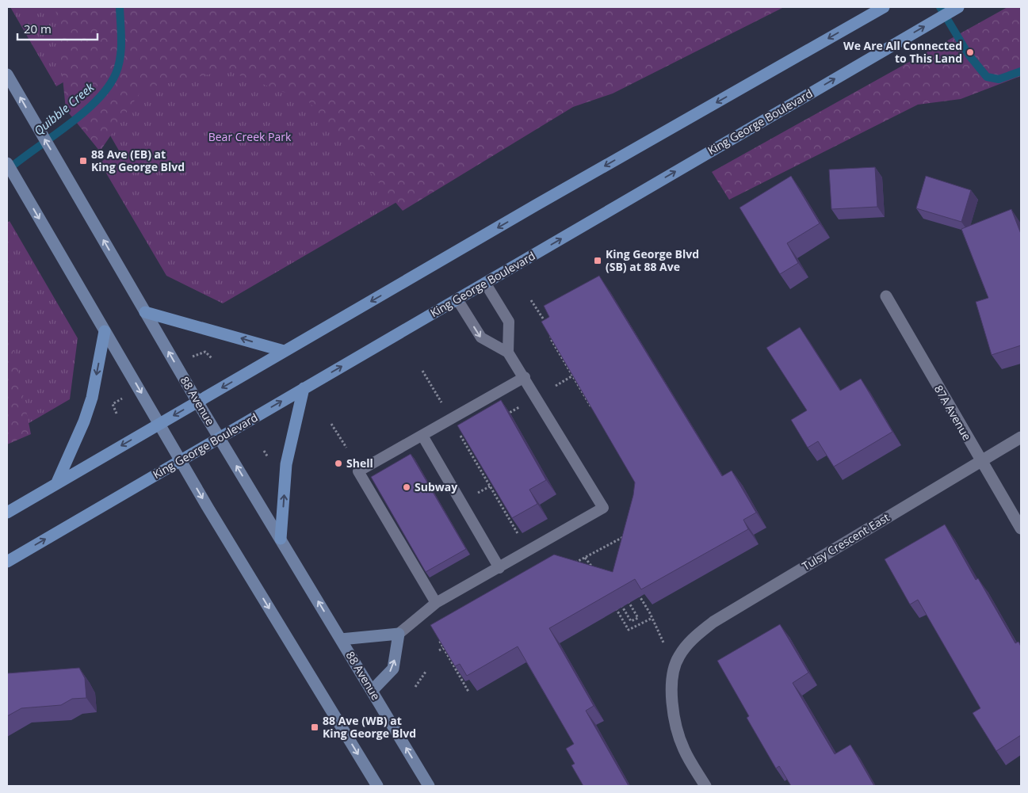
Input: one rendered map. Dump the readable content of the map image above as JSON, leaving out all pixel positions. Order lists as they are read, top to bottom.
{
  "streets": {
    "main road": ["King George Boulevard", "88 Avenue"],
    "street": ["87A Avenue", "Tulsy Crescent East"]
  },
  "crossings": [
    ["King George Boulevard", "88 Avenue"],
    ["87A Avenue", "Tulsy Crescent East"]
  ],
  "water": ["Quibble Creek"],
  "parks": ["Bear Creek Park"],
  "places": {
    "other": ["We Are All Connected to This Land", "Shell", "Subway"],
    "transit": ["88 Ave (EB) at King George Blvd", "King George Blvd (SB) at 88 Ave", "88 Ave (WB) at King George Blvd"]
  },
  "scale_bar": "20 m"
}
